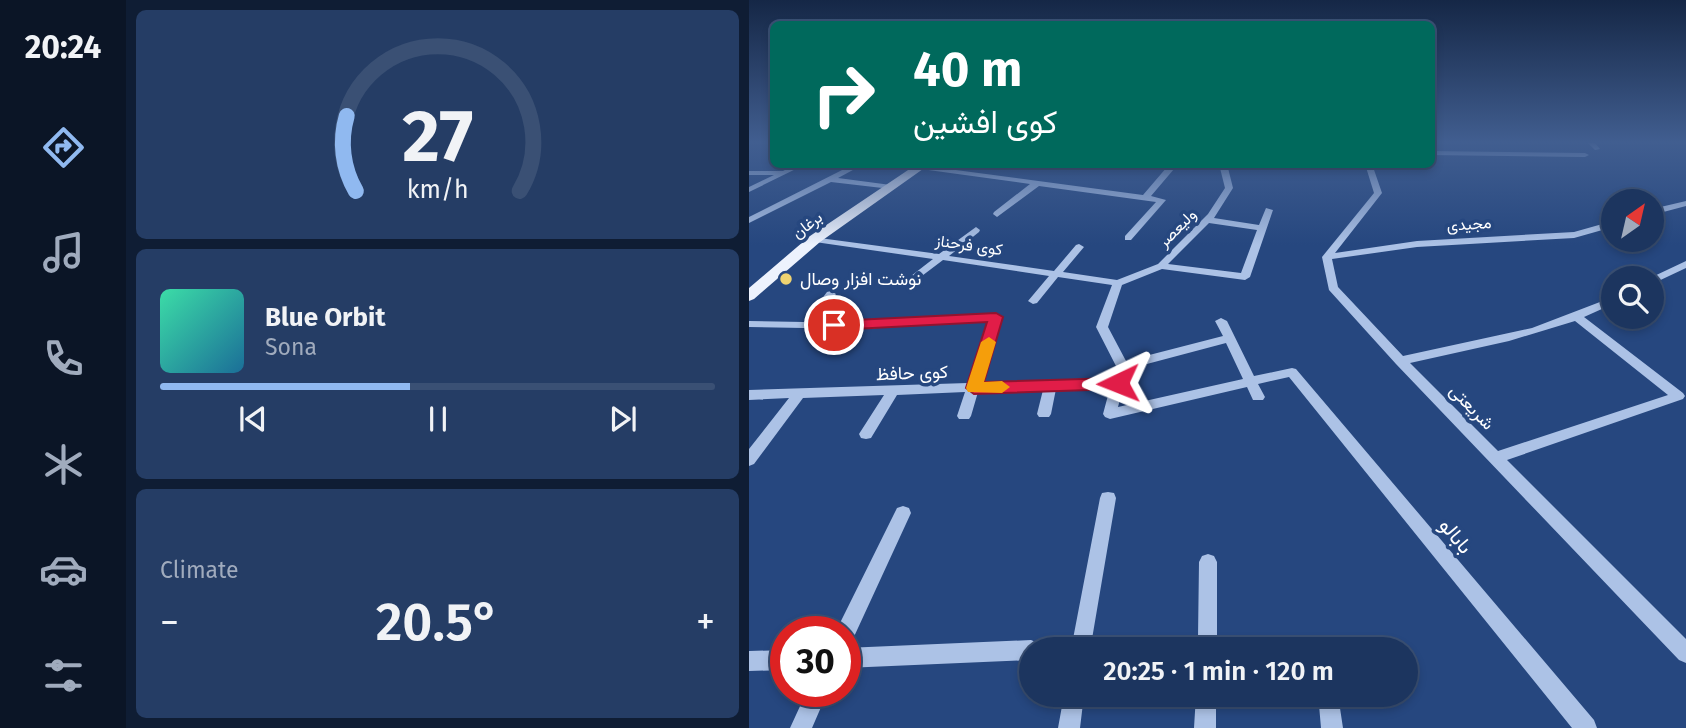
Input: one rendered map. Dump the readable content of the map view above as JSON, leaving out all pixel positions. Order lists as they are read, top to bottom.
{
  "streets": {
    "main road": ["برغان"],
    "street": [
      "مجیدی",
      "ولیعصر",
      "کوی فرحناز",
      "کوی حافظ",
      "شریعتی",
      "بابالو"
    ]
  },
  "crossings": [
    ["مجیدی", "شریعتی"],
    ["برغان", "کوی فرحناز"],
    ["ولیعصر", "کوی فرحناز"]
  ],
  "places": ["نوشت افزار وصال"],
  "north": "top right",
  "page": {
    "tabs": "20:24",
    "turn": ["40 m", "کوی افشین"],
    "song": ["Blue Orbit", "Sona"],
    "tile": "Climate",
    "heat": ["−", "20.5°", "+"],
    "limit": "30",
    "trip": "20:25 · 1 min · 120 m",
    "gauge": ["27", "km/h"]
  }
}
